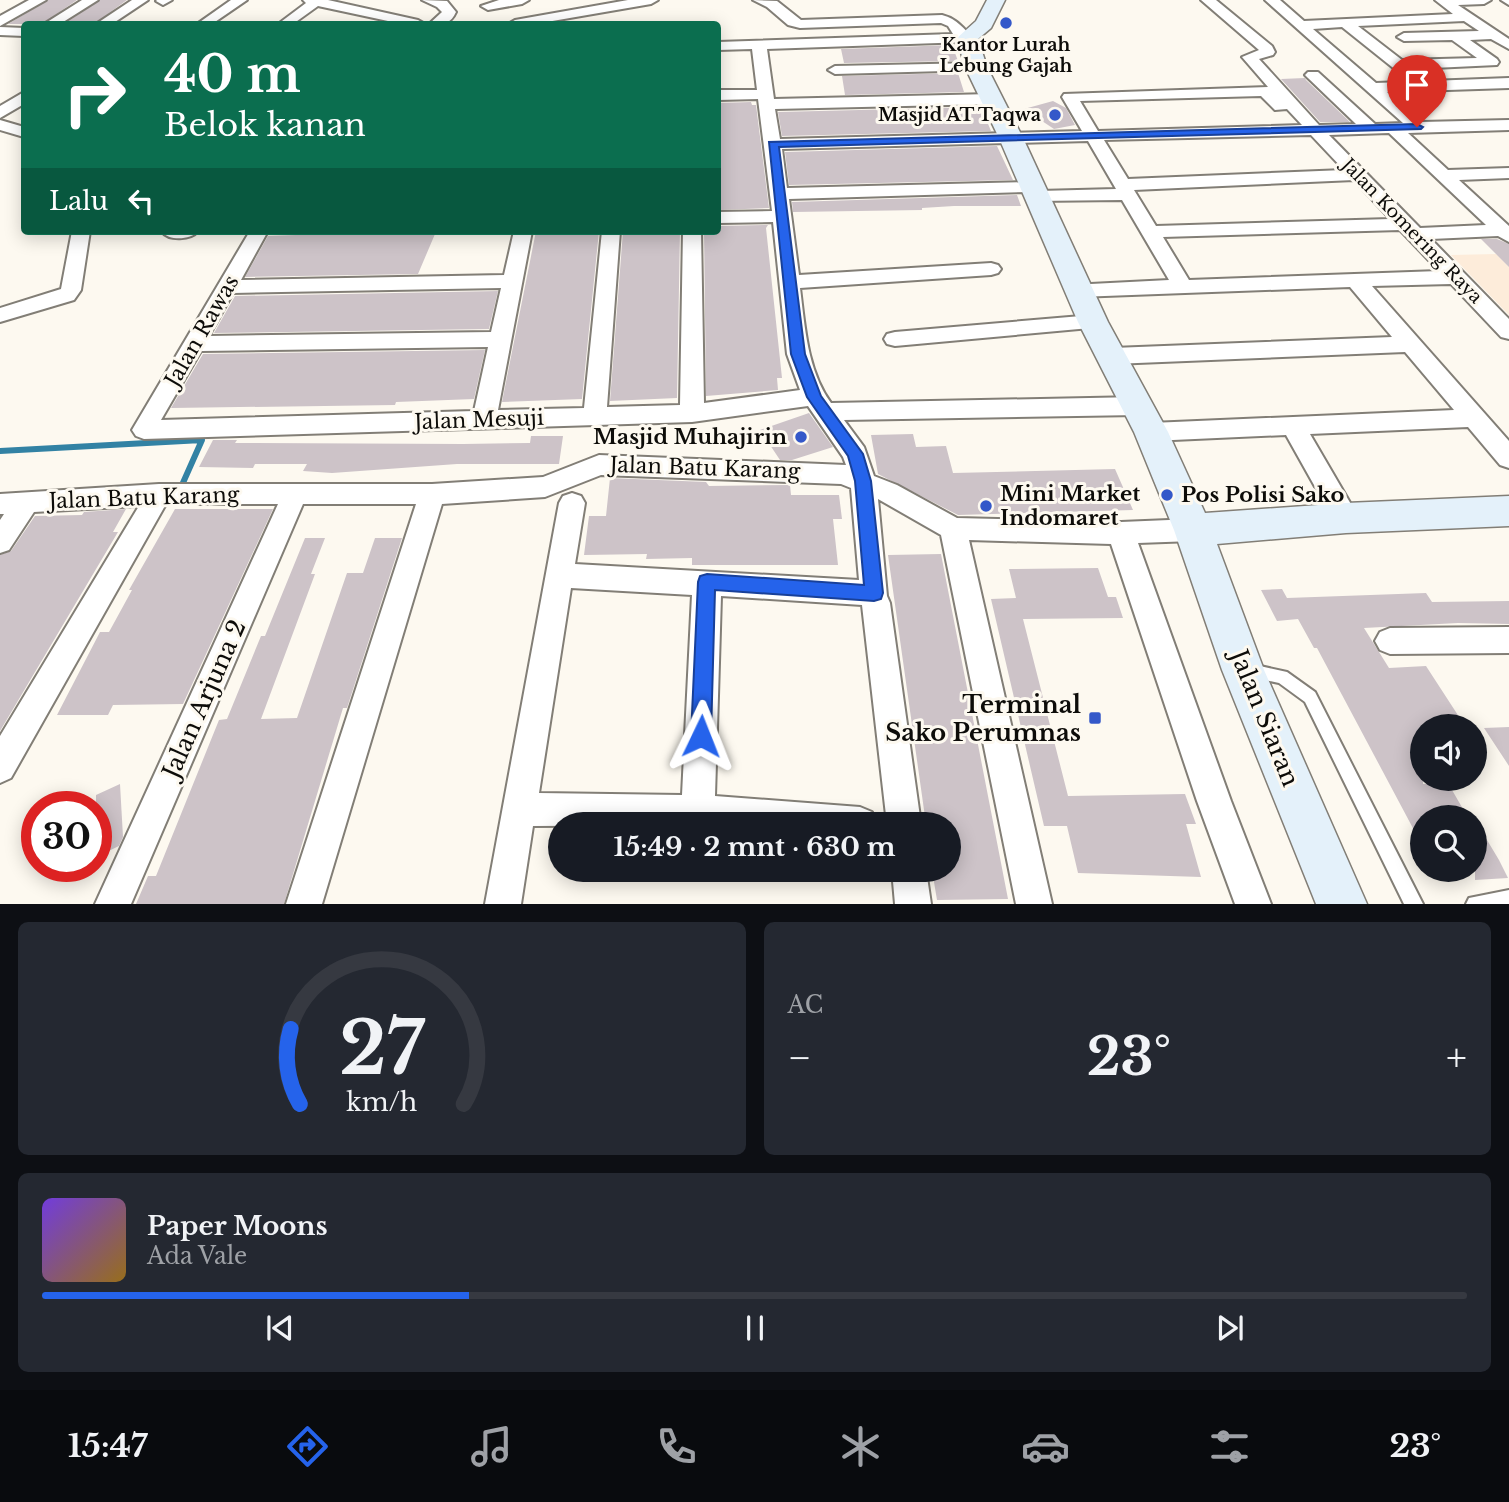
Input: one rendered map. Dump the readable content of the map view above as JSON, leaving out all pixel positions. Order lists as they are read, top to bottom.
{
  "streets": {
    "street": [
      "Jalan Komering Raya",
      "Jalan Rawas",
      "Jalan Mesuji",
      "Jalan Batu Karang",
      "Jalan Arjuna 2",
      "Jalan Siaran"
    ]
  },
  "crossings": [
    ["Jalan Rawas", "Jalan Mesuji"],
    ["Jalan Mesuji", "Jalan Siaran"],
    ["Jalan Batu Karang", "Jalan Arjuna 2"],
    ["Jalan Batu Karang", "Jalan Siaran"]
  ],
  "places": {
    "other": [
      "Kantor Lurah Lebung Gajah",
      "Masjid AT Taqwa",
      "Masjid Muhajirin",
      "Pos Polisi Sako",
      "Mini Market Indomaret"
    ],
    "transit": ["Terminal Sako Perumnas"]
  },
  "page": {
    "turn": ["40 m", "Belok kanan"],
    "then": "Lalu",
    "limit": "30",
    "trip": "15:49 · 2 mnt · 630 m",
    "tile": "AC",
    "heat": ["−", "23°", "+"],
    "song": ["Paper Moons", "Ada Vale"],
    "tabs": ["15:47", "23°"],
    "gauge": ["27", "km/h"]
  }
}
